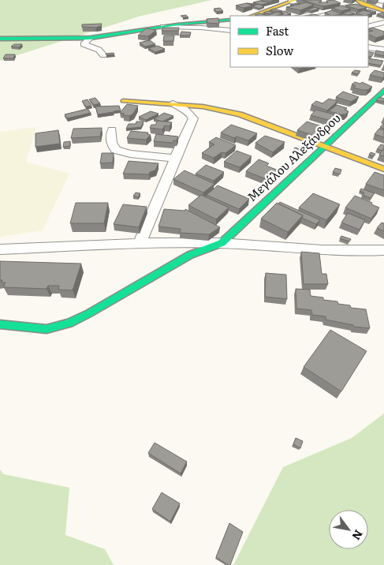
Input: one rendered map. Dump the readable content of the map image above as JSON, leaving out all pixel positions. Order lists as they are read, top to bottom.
{
  "streets": {
    "street": ["Μεγάλου Αλεξάνδρου"]
  },
  "legend": ["Fast", "Slow"],
  "north": "bottom right"
}
